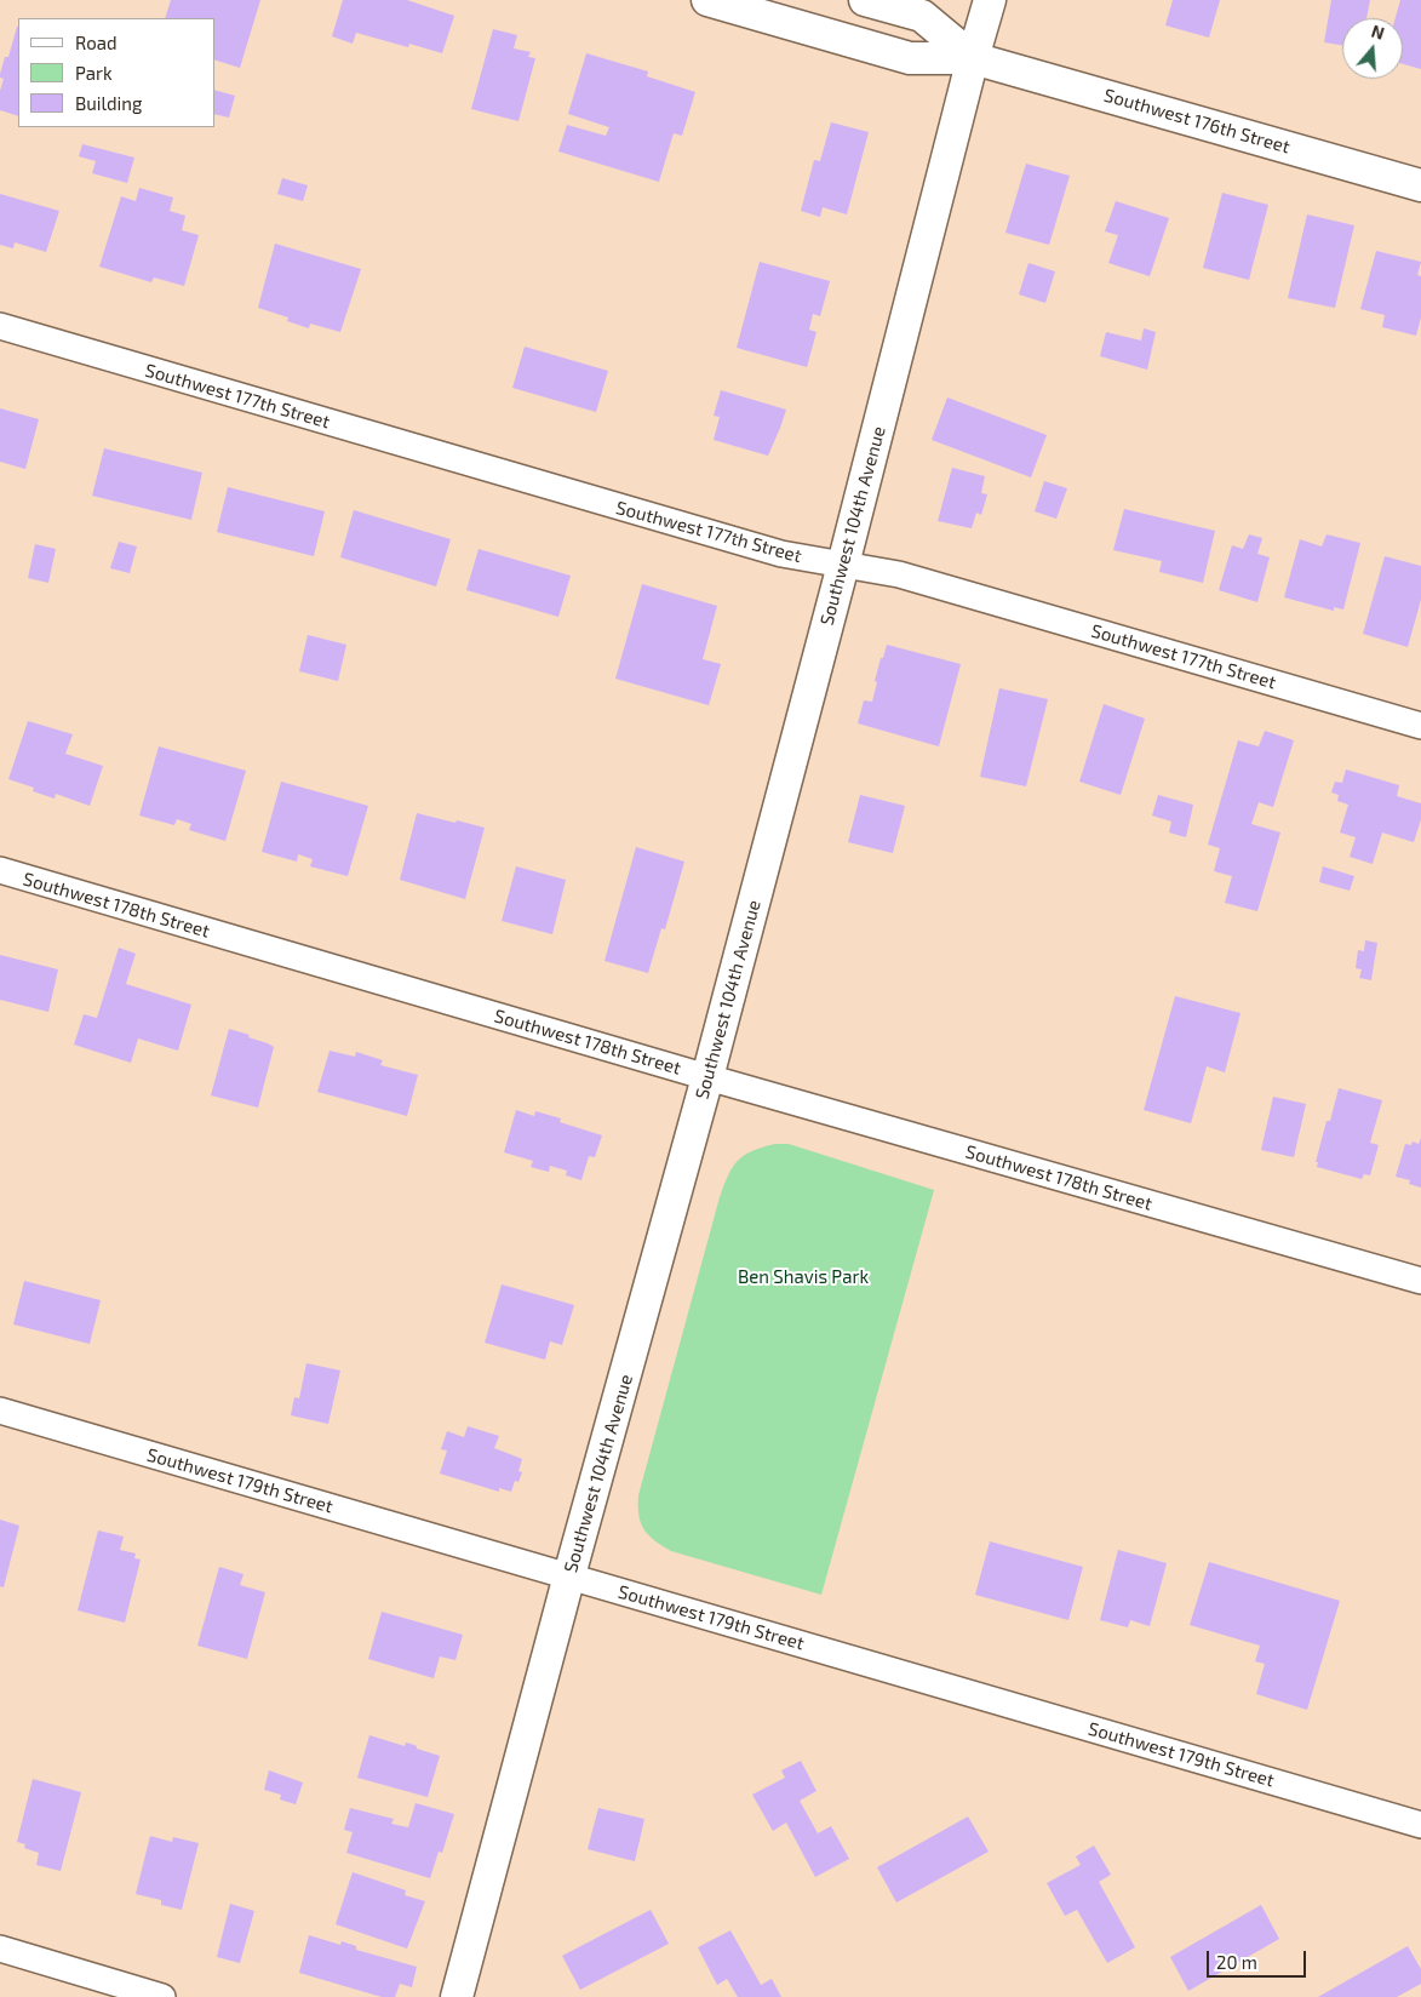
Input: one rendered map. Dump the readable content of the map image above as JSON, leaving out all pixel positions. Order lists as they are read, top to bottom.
{
  "streets": {
    "street": [
      "Southwest 176th Street",
      "Southwest 177th Street",
      "Southwest 104th Avenue",
      "Southwest 178th Street",
      "Southwest 179th Street"
    ]
  },
  "crossings": [
    ["Southwest 176th Street", "Southwest 104th Avenue"],
    ["Southwest 177th Street", "Southwest 104th Avenue"],
    ["Southwest 104th Avenue", "Southwest 178th Street"],
    ["Southwest 104th Avenue", "Southwest 179th Street"]
  ],
  "parks": ["Ben Shavis Park"],
  "legend": ["Road", "Park", "Building"],
  "scale_bar": "20 m",
  "north": "top"
}
